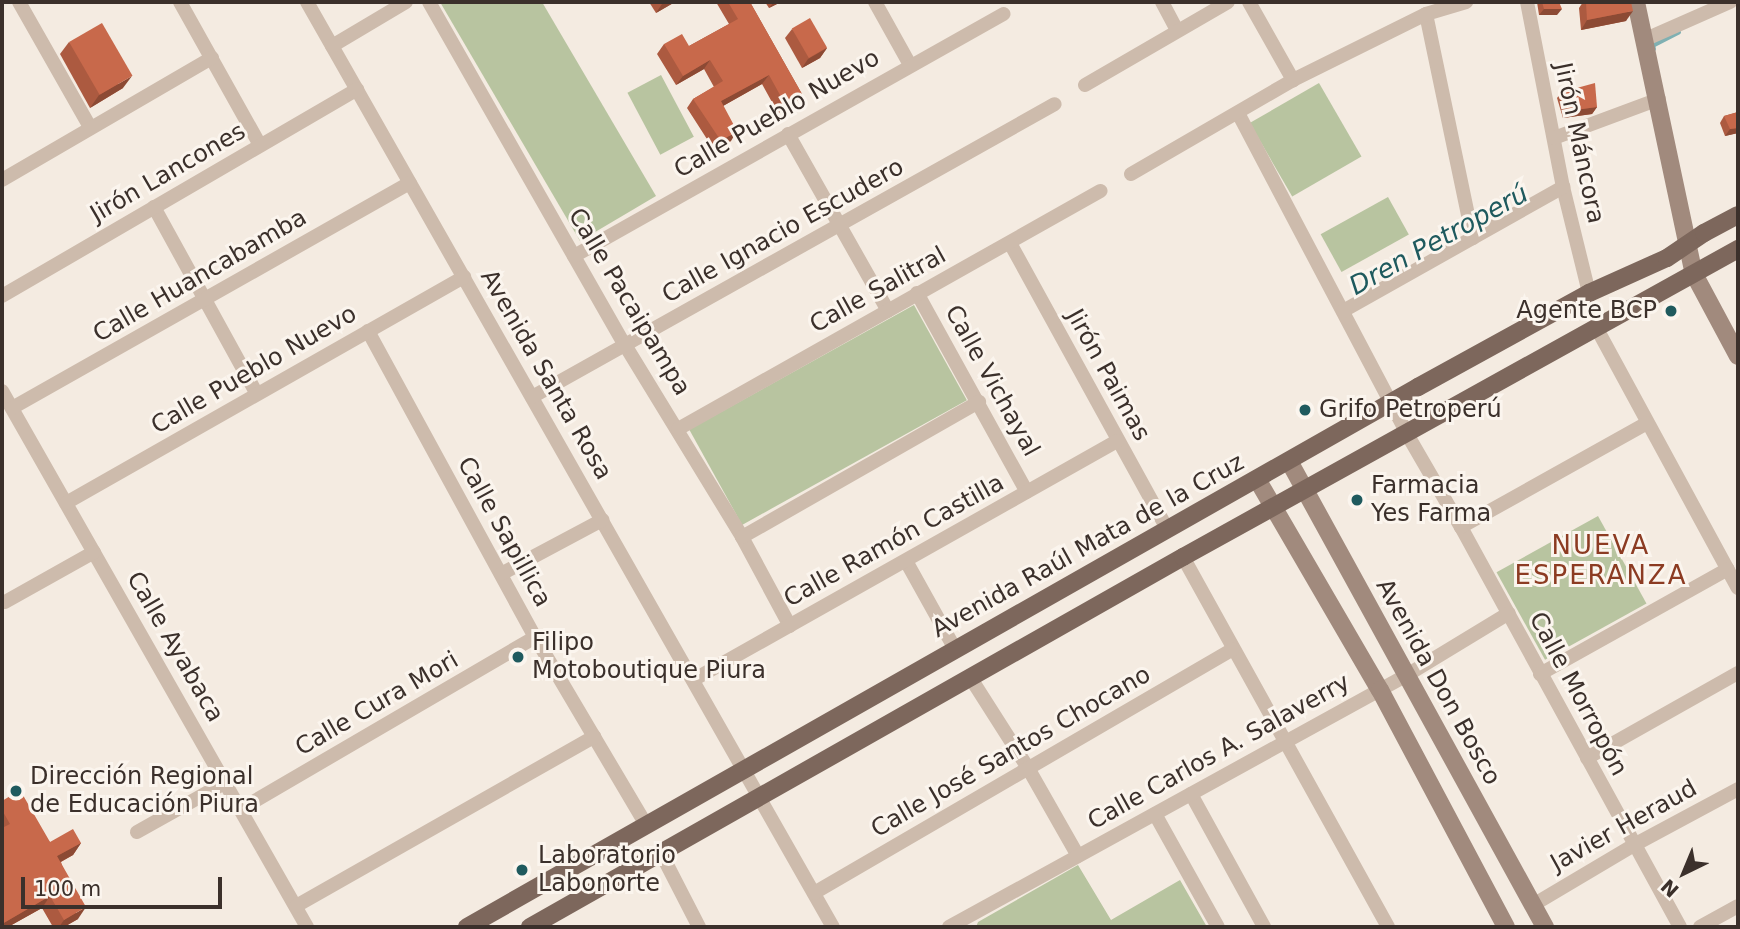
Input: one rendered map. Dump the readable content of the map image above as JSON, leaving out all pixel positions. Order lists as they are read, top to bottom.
{
  "streets": {
    "main road": ["Avenida Raúl Mata de la Cruz"],
    "street": [
      "Calle Pueblo Nuevo",
      "Jirón Máncora",
      "Jirón Lancones",
      "Calle Ignacio Escudero",
      "Calle Huancabamba",
      "Calle Salitral",
      "Calle Pacaipampa",
      "Avenida Santa Rosa",
      "Jirón Paimas",
      "Calle Vichayal",
      "Calle Sapillica",
      "Calle Ramón Castilla",
      "Calle Ayabaca",
      "Avenida Don Bosco",
      "Calle Morropón",
      "Calle Cura Mori",
      "Calle José Santos Chocano",
      "Calle Carlos A. Salaverry",
      "Javier Heraud"
    ]
  },
  "crossings": [
    ["Calle Pueblo Nuevo", "Calle Pacaipampa"],
    ["Calle Pueblo Nuevo", "Avenida Santa Rosa"],
    ["Calle Pueblo Nuevo", "Calle Sapillica"],
    ["Calle Pueblo Nuevo", "Calle Ayabaca"],
    ["Jirón Máncora", "Avenida Raúl Mata de la Cruz"],
    ["Jirón Lancones", "Avenida Santa Rosa"],
    ["Calle Ignacio Escudero", "Calle Pacaipampa"],
    ["Calle Ignacio Escudero", "Avenida Santa Rosa"],
    ["Calle Huancabamba", "Avenida Santa Rosa"],
    ["Calle Huancabamba", "Calle Ayabaca"],
    ["Calle Salitral", "Calle Pacaipampa"],
    ["Calle Salitral", "Jirón Paimas"],
    ["Calle Salitral", "Calle Vichayal"],
    ["Calle Pacaipampa", "Calle Ramón Castilla"],
    ["Avenida Santa Rosa", "Calle Ramón Castilla"],
    ["Avenida Santa Rosa", "Avenida Raúl Mata de la Cruz"],
    ["Avenida Santa Rosa", "Calle José Santos Chocano"],
    ["Jirón Paimas", "Calle Ramón Castilla"],
    ["Jirón Paimas", "Avenida Raúl Mata de la Cruz"],
    ["Calle Vichayal", "Calle Ramón Castilla"],
    ["Calle Sapillica", "Avenida Raúl Mata de la Cruz"],
    ["Calle Sapillica", "Calle Cura Mori"],
    ["Avenida Raúl Mata de la Cruz", "Avenida Don Bosco"],
    ["Avenida Raúl Mata de la Cruz", "Calle Morropón"],
    ["Calle Ayabaca", "Calle Cura Mori"],
    ["Avenida Don Bosco", "Calle Carlos A. Salaverry"],
    ["Avenida Don Bosco", "Javier Heraud"],
    ["Calle Morropón", "Calle Carlos A. Salaverry"],
    ["Calle Morropón", "Javier Heraud"]
  ],
  "districts": ["NUEVA ESPERANZA"],
  "water": ["Dren Petroperú"],
  "places": [
    "Agente BCP",
    "Grifo Petroperú",
    "Farmacia Yes Farma",
    "Filipo Motoboutique Piura",
    "Dirección Regional de Educación Piura",
    "Laboratorio Labonorte"
  ],
  "scale_bar": "100 m",
  "north": "bottom left"
}
